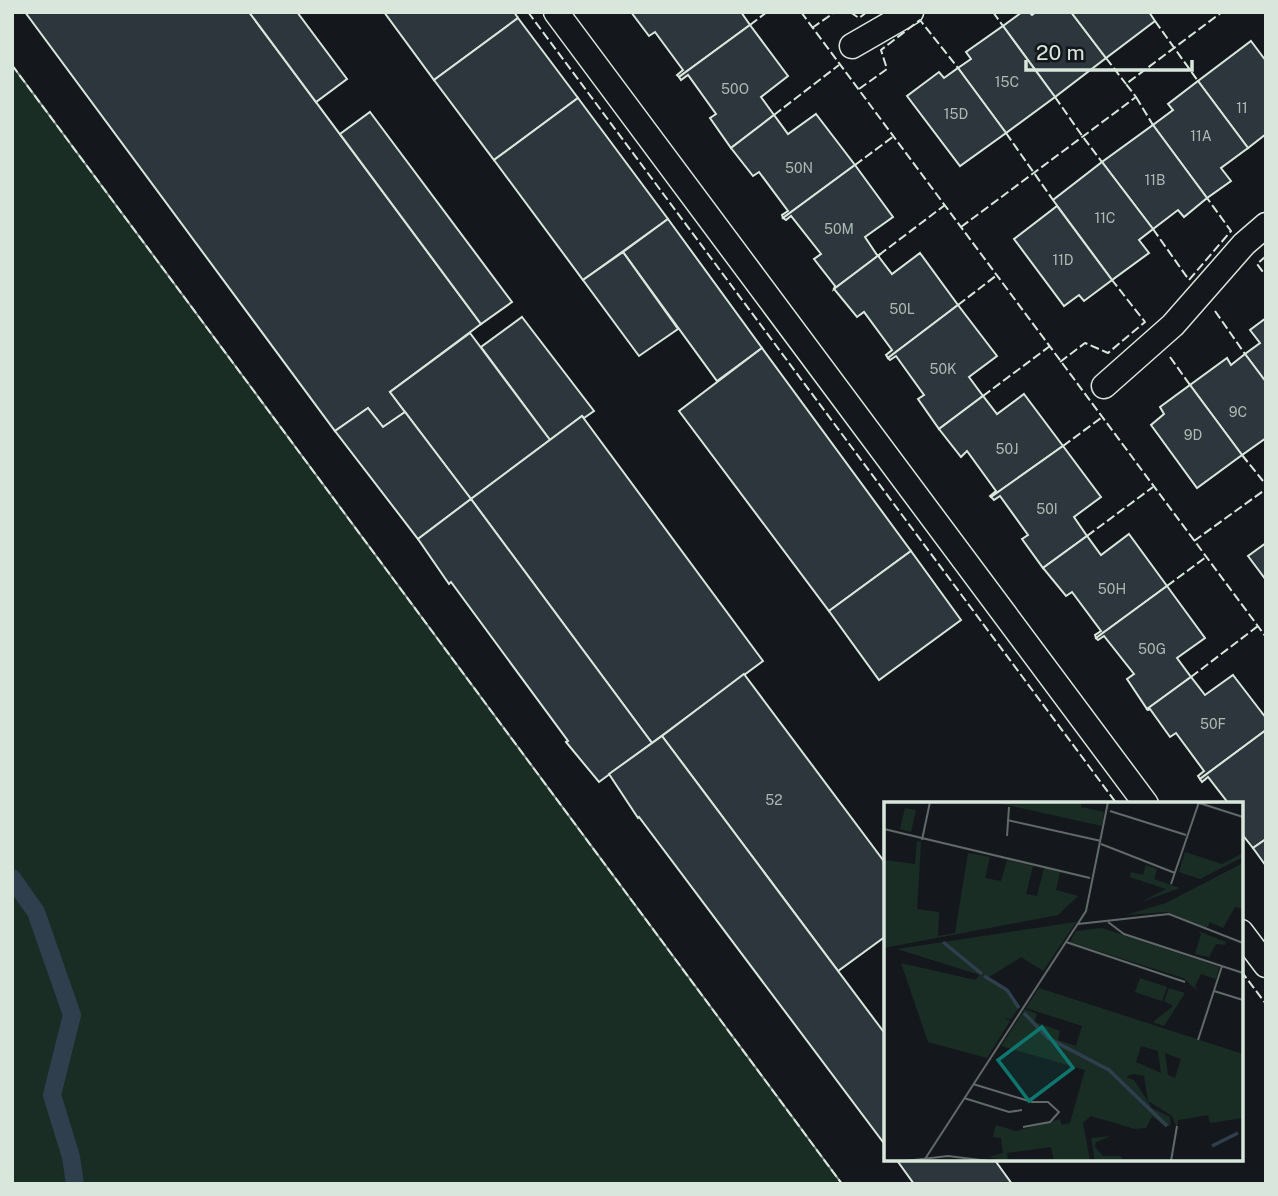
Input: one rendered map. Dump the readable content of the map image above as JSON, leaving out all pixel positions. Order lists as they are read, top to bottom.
{
  "house_numbers": [
    "15C",
    "50O",
    "11",
    "15D",
    "11A",
    "50N",
    "11B",
    "11C",
    "50M",
    "11D",
    "50L",
    "50K",
    "9C",
    "9D",
    "50J",
    "50I",
    "50H",
    "50G",
    "50F",
    "52"
  ],
  "scale_bar": "20 m"
}
